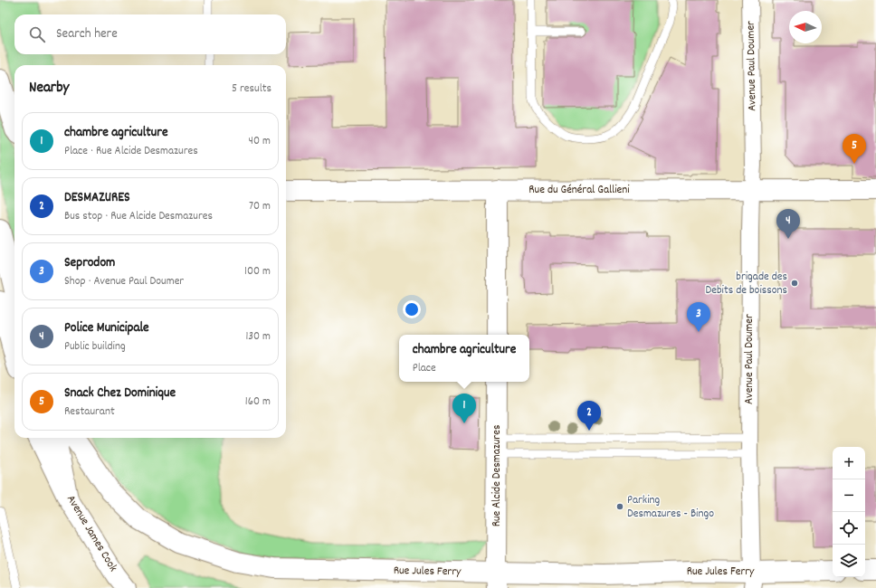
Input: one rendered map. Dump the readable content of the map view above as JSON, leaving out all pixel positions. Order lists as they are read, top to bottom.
{
  "streets": {
    "main road": [
      "Rue du Général Gallieni",
      "Rue Alcide Desmazures",
      "Avenue James Cook",
      "Rue Jules Ferry"
    ],
    "street": ["Avenue Paul Doumer"]
  },
  "crossings": [
    ["Avenue Paul Doumer", "Rue du Général Gallieni"],
    ["Avenue Paul Doumer", "Rue Jules Ferry"],
    ["Rue Alcide Desmazures", "Rue Jules Ferry"]
  ],
  "places": ["brigade des Debits de boissons", "Parking Desmazures - Bingo"],
  "north": "left",
  "page": {
    "search": "Search here",
    "heading": ["Nearby", "5 results"],
    "list": [
      {
        "mark": "1",
        "name": "chambre agriculture",
        "note": "Place · Rue Alcide Desmazures",
        "value": "40 m"
      },
      {
        "mark": "2",
        "name": "DESMAZURES",
        "note": "Bus stop · Rue Alcide Desmazures",
        "value": "70 m"
      },
      {
        "mark": "3",
        "name": "Seprodom",
        "note": "Shop · Avenue Paul Doumer",
        "value": "100 m"
      },
      {
        "mark": "4",
        "name": "Police Municipale",
        "note": "Public building",
        "value": "130 m"
      },
      {
        "mark": "5",
        "name": "Snack Chez Dominique",
        "note": "Restaurant",
        "value": "160 m"
      }
    ],
    "pins": [
      "5",
      "4",
      "3",
      "1",
      "2"
    ],
    "popup": ["chambre agriculture", "Place"],
    "map_buttons": ["+", "−"]
  }
}
